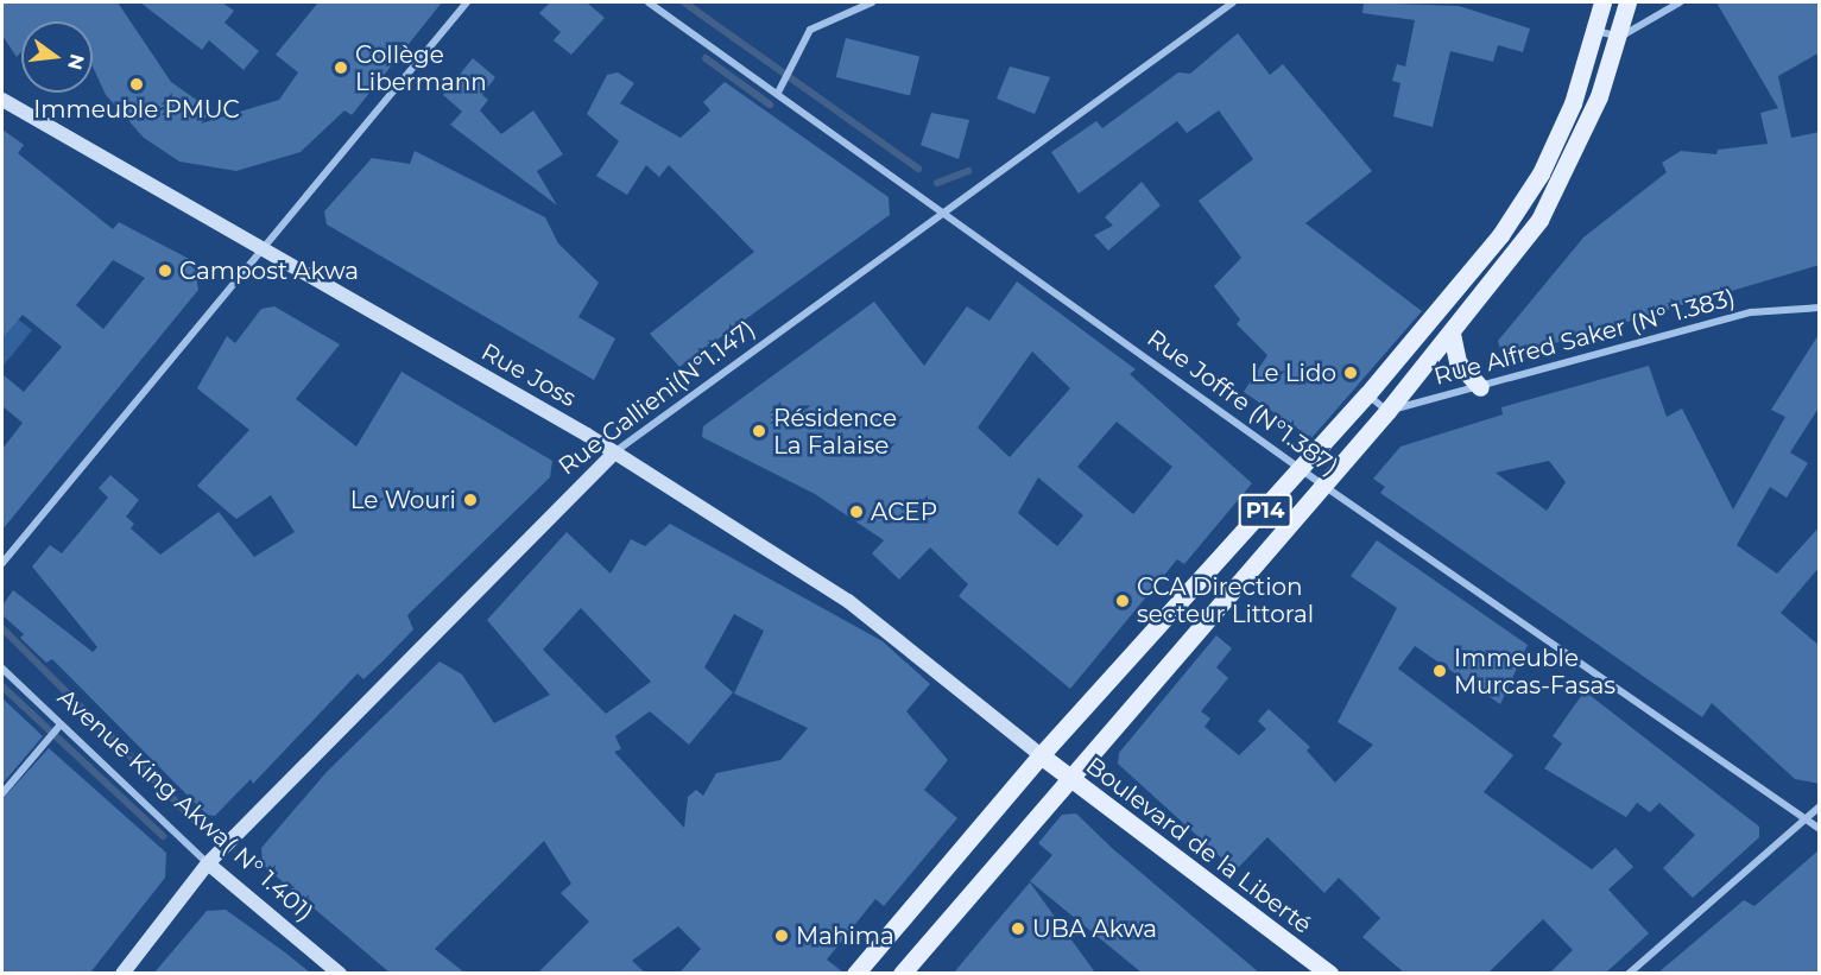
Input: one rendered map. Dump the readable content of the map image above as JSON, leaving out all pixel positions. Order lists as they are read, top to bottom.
{
  "streets": {
    "main road": [
      "Rue Joss",
      "Rue Gallieni(N°1.147)",
      "P14",
      "Avenue King Akwa( N° 1.401)",
      "Boulevard de la Liberté"
    ],
    "street": ["Rue Alfred Saker (N° 1.383)", "Rue Joffre (N°1.387)"]
  },
  "crossings": [
    ["Rue Alfred Saker (N° 1.383)", "P14"],
    ["Rue Joss", "Rue Gallieni(N°1.147)"],
    ["Rue Joss", "P14"],
    ["Rue Joss", "Boulevard de la Liberté"],
    ["Rue Gallieni(N°1.147)", "Rue Joffre (N°1.387)"],
    ["Rue Gallieni(N°1.147)", "Avenue King Akwa( N° 1.401)"],
    ["Rue Joffre (N°1.387)", "P14"],
    ["P14", "Boulevard de la Liberté"]
  ],
  "places": [
    "Collège Libermann",
    "Immeuble PMUC",
    "Campost Akwa",
    "Le Lido",
    "Résidence La Falaise",
    "Le Wouri",
    "ACEP",
    "CCA Direction secteur Littoral",
    "Immeuble Murcas-Fasas",
    "UBA Akwa",
    "Mahima"
  ],
  "north": "right"
}
